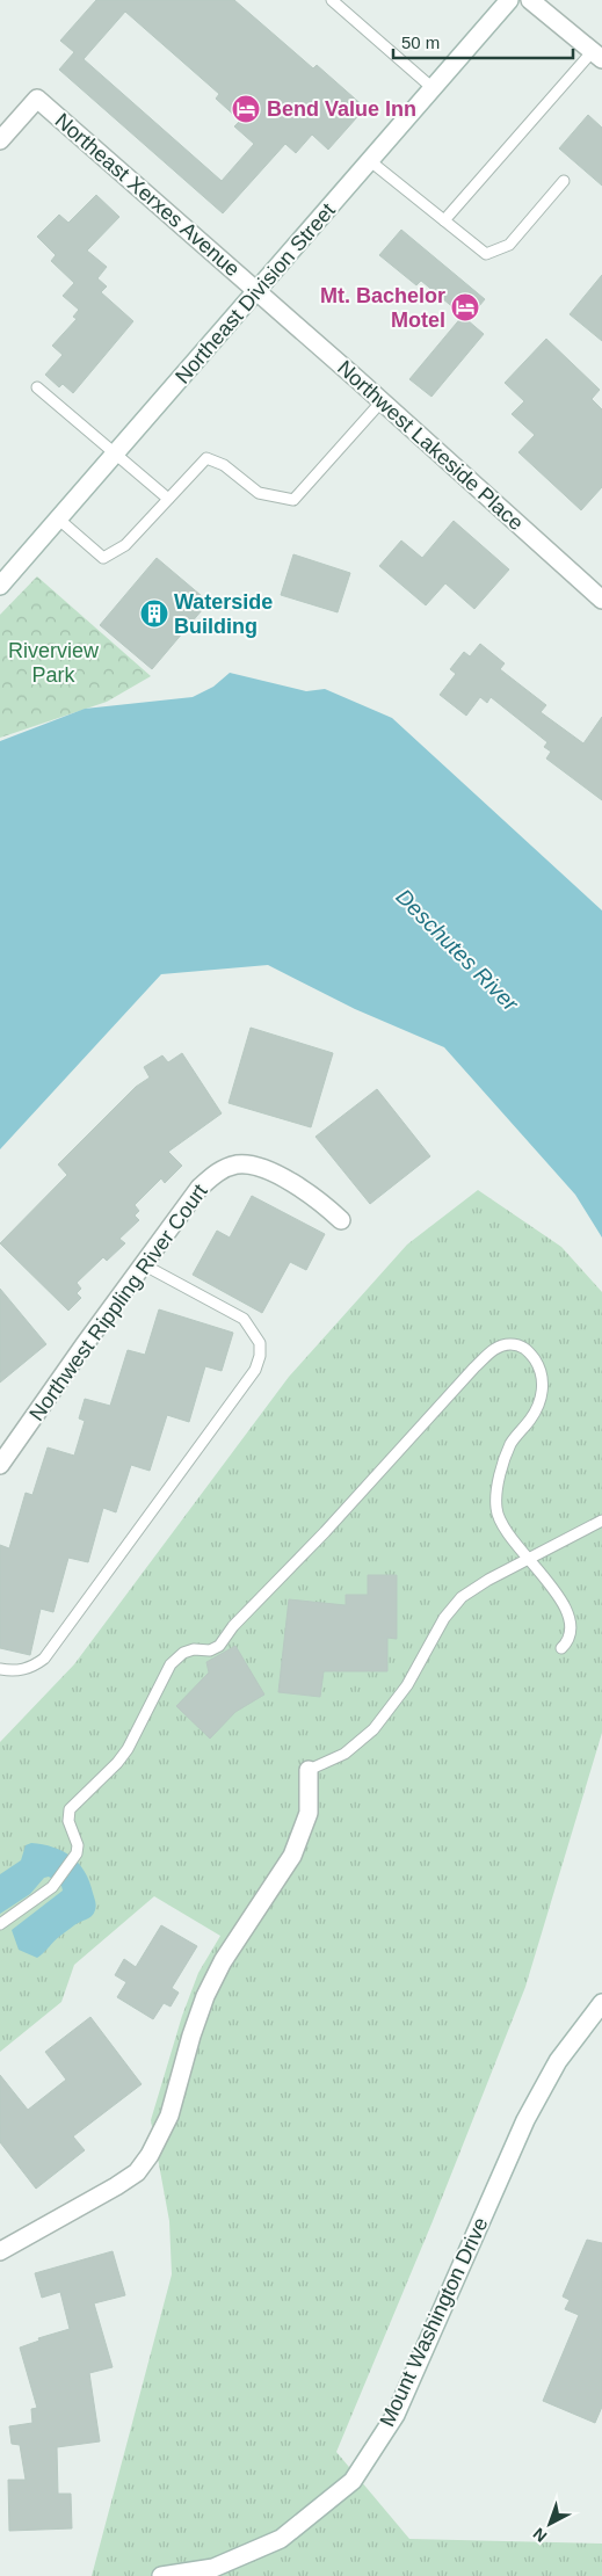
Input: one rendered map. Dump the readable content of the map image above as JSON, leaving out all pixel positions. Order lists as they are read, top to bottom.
{
  "streets": {
    "street": [
      "Northeast Xerxes Avenue",
      "Northeast Division Street",
      "Northwest Lakeside Place",
      "Northwest Rippling River Court",
      "Mount Washington Drive"
    ]
  },
  "crossings": [
    ["Northeast Xerxes Avenue", "Northeast Division Street"],
    ["Northeast Xerxes Avenue", "Northwest Lakeside Place"],
    ["Northeast Division Street", "Northwest Lakeside Place"]
  ],
  "water": ["Deschutes River"],
  "parks": ["Riverview Park"],
  "places": {
    "hotel": ["Bend Value Inn", "Mt. Bachelor Motel"],
    "building": ["Waterside Building"]
  },
  "scale_bar": "50 m",
  "north": "bottom left"
}
